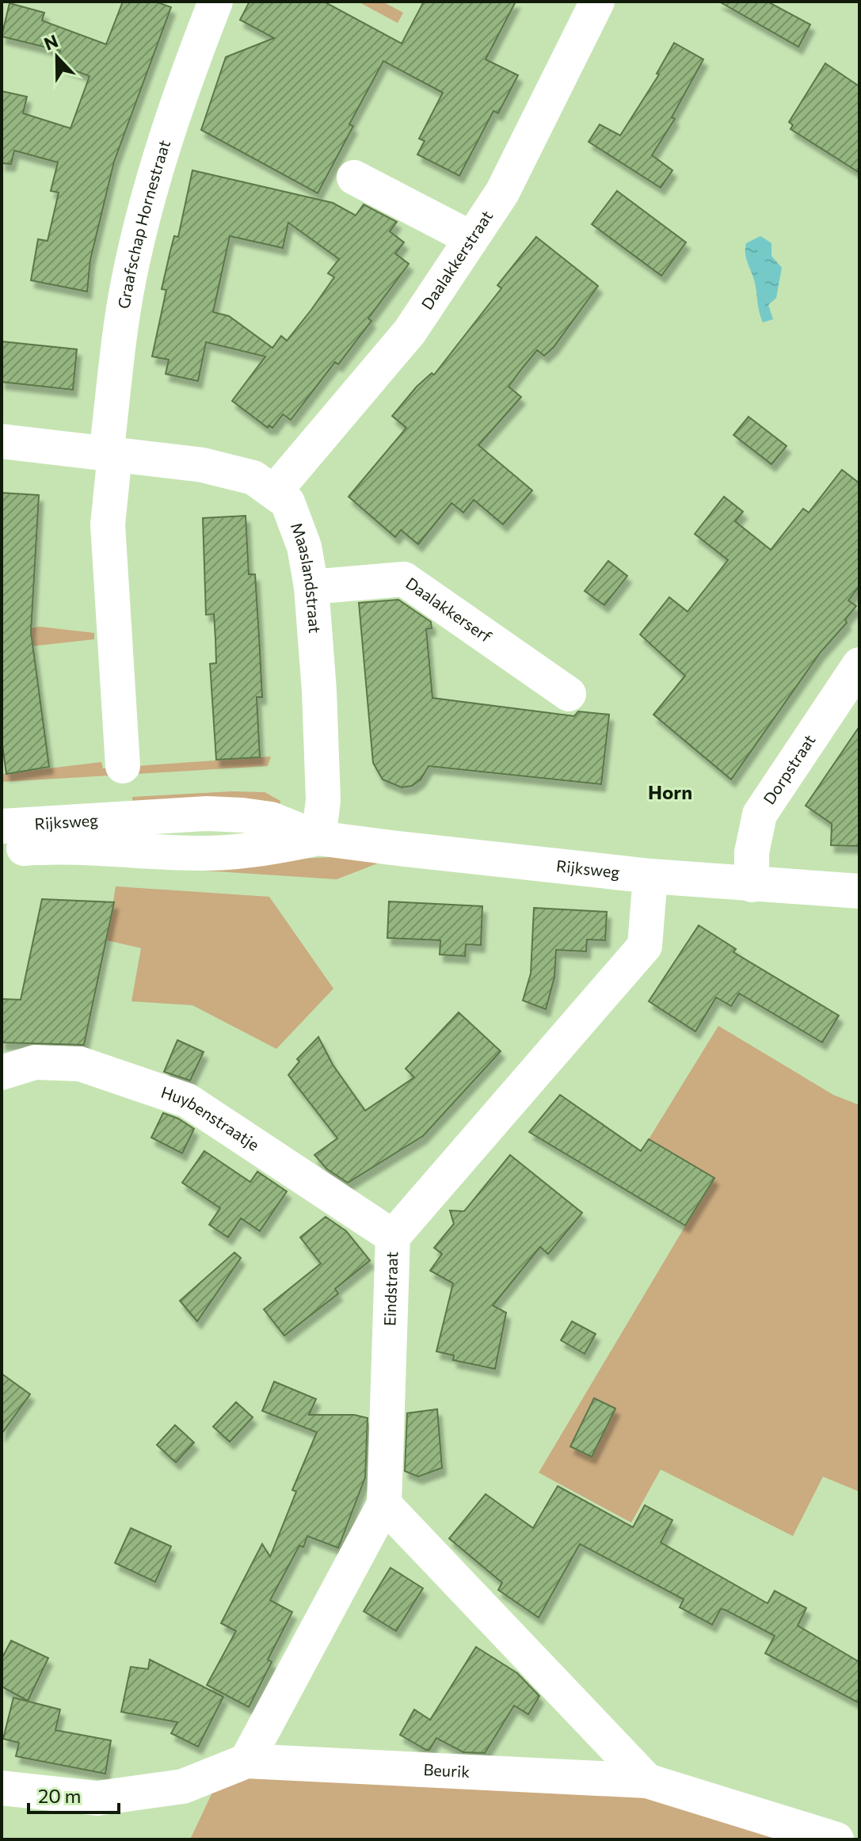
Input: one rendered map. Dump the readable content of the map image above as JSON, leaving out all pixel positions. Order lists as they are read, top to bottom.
{
  "streets": {
    "street": [
      "Graafschap Hornestraat",
      "Daalakkerstraat",
      "Maaslandstraat",
      "Daalakkerserf",
      "Dorpstraat",
      "Rijksweg",
      "Huybenstraatje",
      "Eindstraat",
      "Beurik"
    ]
  },
  "crossings": [
    ["Graafschap Hornestraat", "Maaslandstraat"],
    ["Daalakkerstraat", "Maaslandstraat"],
    ["Maaslandstraat", "Daalakkerserf"],
    ["Maaslandstraat", "Rijksweg"],
    ["Dorpstraat", "Rijksweg"],
    ["Rijksweg", "Eindstraat"],
    ["Huybenstraatje", "Eindstraat"],
    ["Eindstraat", "Beurik"]
  ],
  "districts": ["Horn"],
  "scale_bar": "20 m",
  "north": "top"
}
